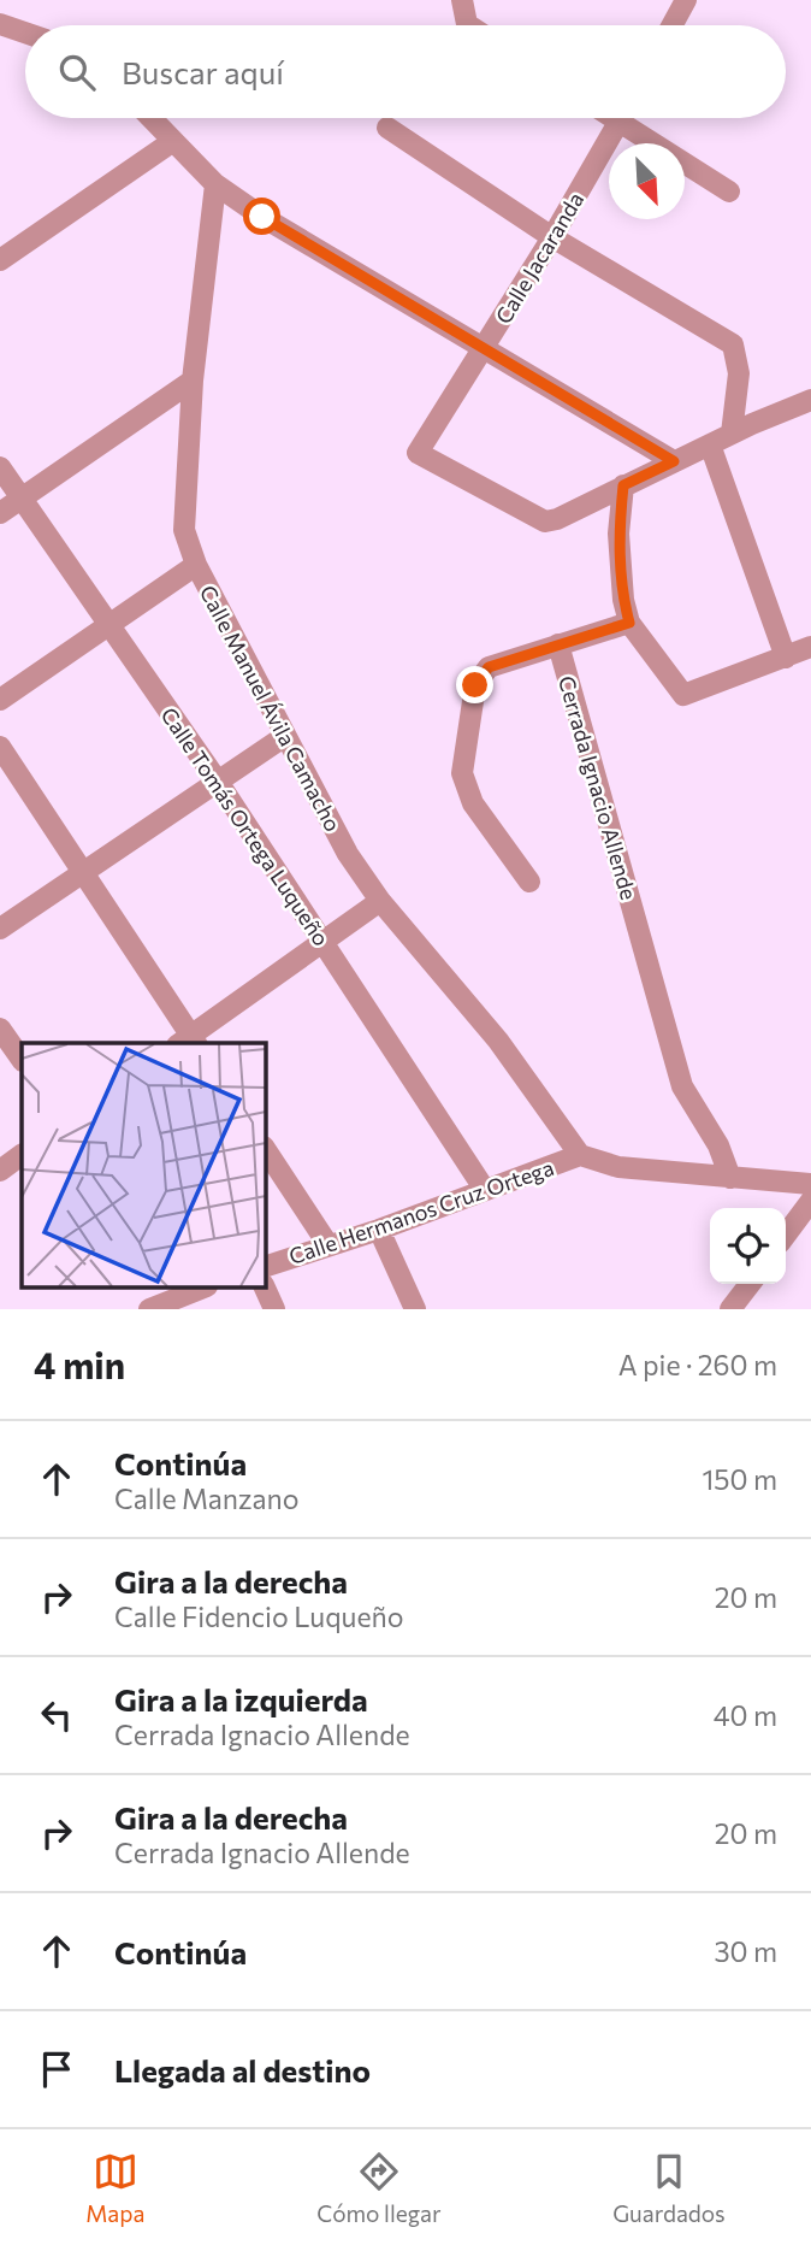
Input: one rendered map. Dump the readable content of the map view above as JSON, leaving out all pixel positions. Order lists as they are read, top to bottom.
{
  "streets": {
    "street": [
      "Calle Jacaranda",
      "Calle Manuel Ávila Camacho",
      "Cerrada Ignacio Allende",
      "Calle Tomás Ortega Luqueño",
      "Calle Hermanos Cruz Ortega"
    ]
  },
  "crossings": [
    ["Calle Manuel Ávila Camacho", "Calle Hermanos Cruz Ortega"],
    ["Calle Tomás Ortega Luqueño", "Calle Hermanos Cruz Ortega"]
  ],
  "north": "bottom right",
  "page": {
    "search": "Buscar aquí",
    "heading": ["4 min", "A pie · 260 m"],
    "list": [
      ["Continúa", "Calle Manzano", "150 m"],
      ["Gira a la derecha", "Calle Fidencio Luqueño", "20 m"],
      ["Gira a la izquierda", "Cerrada Ignacio Allende", "40 m"],
      ["Gira a la derecha", "Cerrada Ignacio Allende", "20 m"],
      ["Continúa", "30 m"],
      "Llegada al destino"
    ],
    "nav": ["Mapa", "Cómo llegar", "Guardados"]
  }
}
